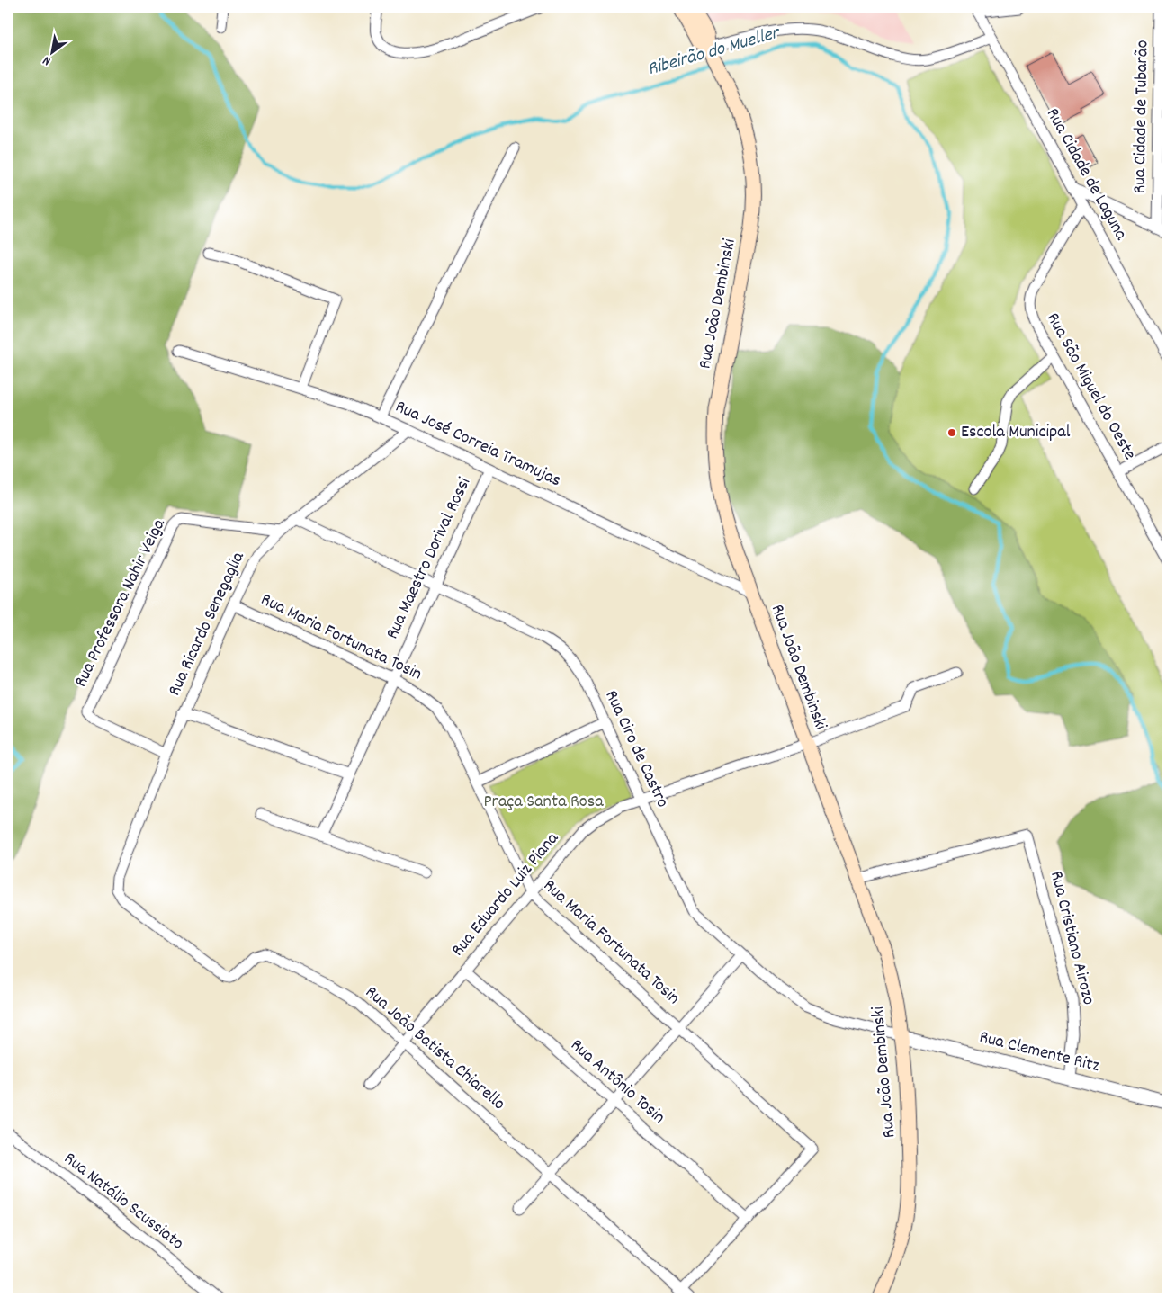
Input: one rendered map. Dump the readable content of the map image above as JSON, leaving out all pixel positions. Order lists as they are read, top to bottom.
{
  "streets": {
    "main road": ["Rua João Dembinski"],
    "street": [
      "Rua Cidade de Tubarão",
      "Rua Cidade de Laguna",
      "Rua São Miguel do Oeste",
      "Rua José Correia Tramujas",
      "Rua Maestro Dorival Rossi",
      "Rua Professora Nahir Veiga",
      "Rua Ricardo Senegaglia",
      "Rua Maria Fortunata Tosin",
      "Rua Ciro de Castro",
      "Rua Eduardo Luiz Piana",
      "Rua Cristiano Airozo",
      "Rua João Batista Chiarello",
      "Rua Clemente Ritz",
      "Rua Antônio Tosin",
      "Rua Natálio Scussiato"
    ]
  },
  "crossings": [
    ["Rua Cidade de Laguna", "Rua São Miguel do Oeste"],
    ["Rua João Dembinski", "Rua José Correia Tramujas"],
    ["Rua João Dembinski", "Rua Ciro de Castro"],
    ["Rua João Dembinski", "Rua Eduardo Luiz Piana"],
    ["Rua João Dembinski", "Rua Cristiano Airozo"],
    ["Rua João Dembinski", "Rua Clemente Ritz"],
    ["Rua José Correia Tramujas", "Rua Maestro Dorival Rossi"],
    ["Rua José Correia Tramujas", "Rua Ricardo Senegaglia"],
    ["Rua Maestro Dorival Rossi", "Rua Maria Fortunata Tosin"],
    ["Rua Maestro Dorival Rossi", "Rua Ciro de Castro"],
    ["Rua Professora Nahir Veiga", "Rua Ricardo Senegaglia"],
    ["Rua Ricardo Senegaglia", "Rua Maria Fortunata Tosin"],
    ["Rua Ricardo Senegaglia", "Rua Ciro de Castro"],
    ["Rua Ricardo Senegaglia", "Rua João Batista Chiarello"],
    ["Rua Maria Fortunata Tosin", "Rua Eduardo Luiz Piana"],
    ["Rua Maria Fortunata Tosin", "Rua Antônio Tosin"],
    ["Rua Ciro de Castro", "Rua Eduardo Luiz Piana"],
    ["Rua Ciro de Castro", "Rua Clemente Ritz"],
    ["Rua Eduardo Luiz Piana", "Rua João Batista Chiarello"],
    ["Rua Eduardo Luiz Piana", "Rua Antônio Tosin"],
    ["Rua Cristiano Airozo", "Rua Clemente Ritz"]
  ],
  "water": ["Ribeirão do Mueller"],
  "parks": ["Praça Santa Rosa"],
  "places": ["Escola Municipal"],
  "north": "bottom left"
}
